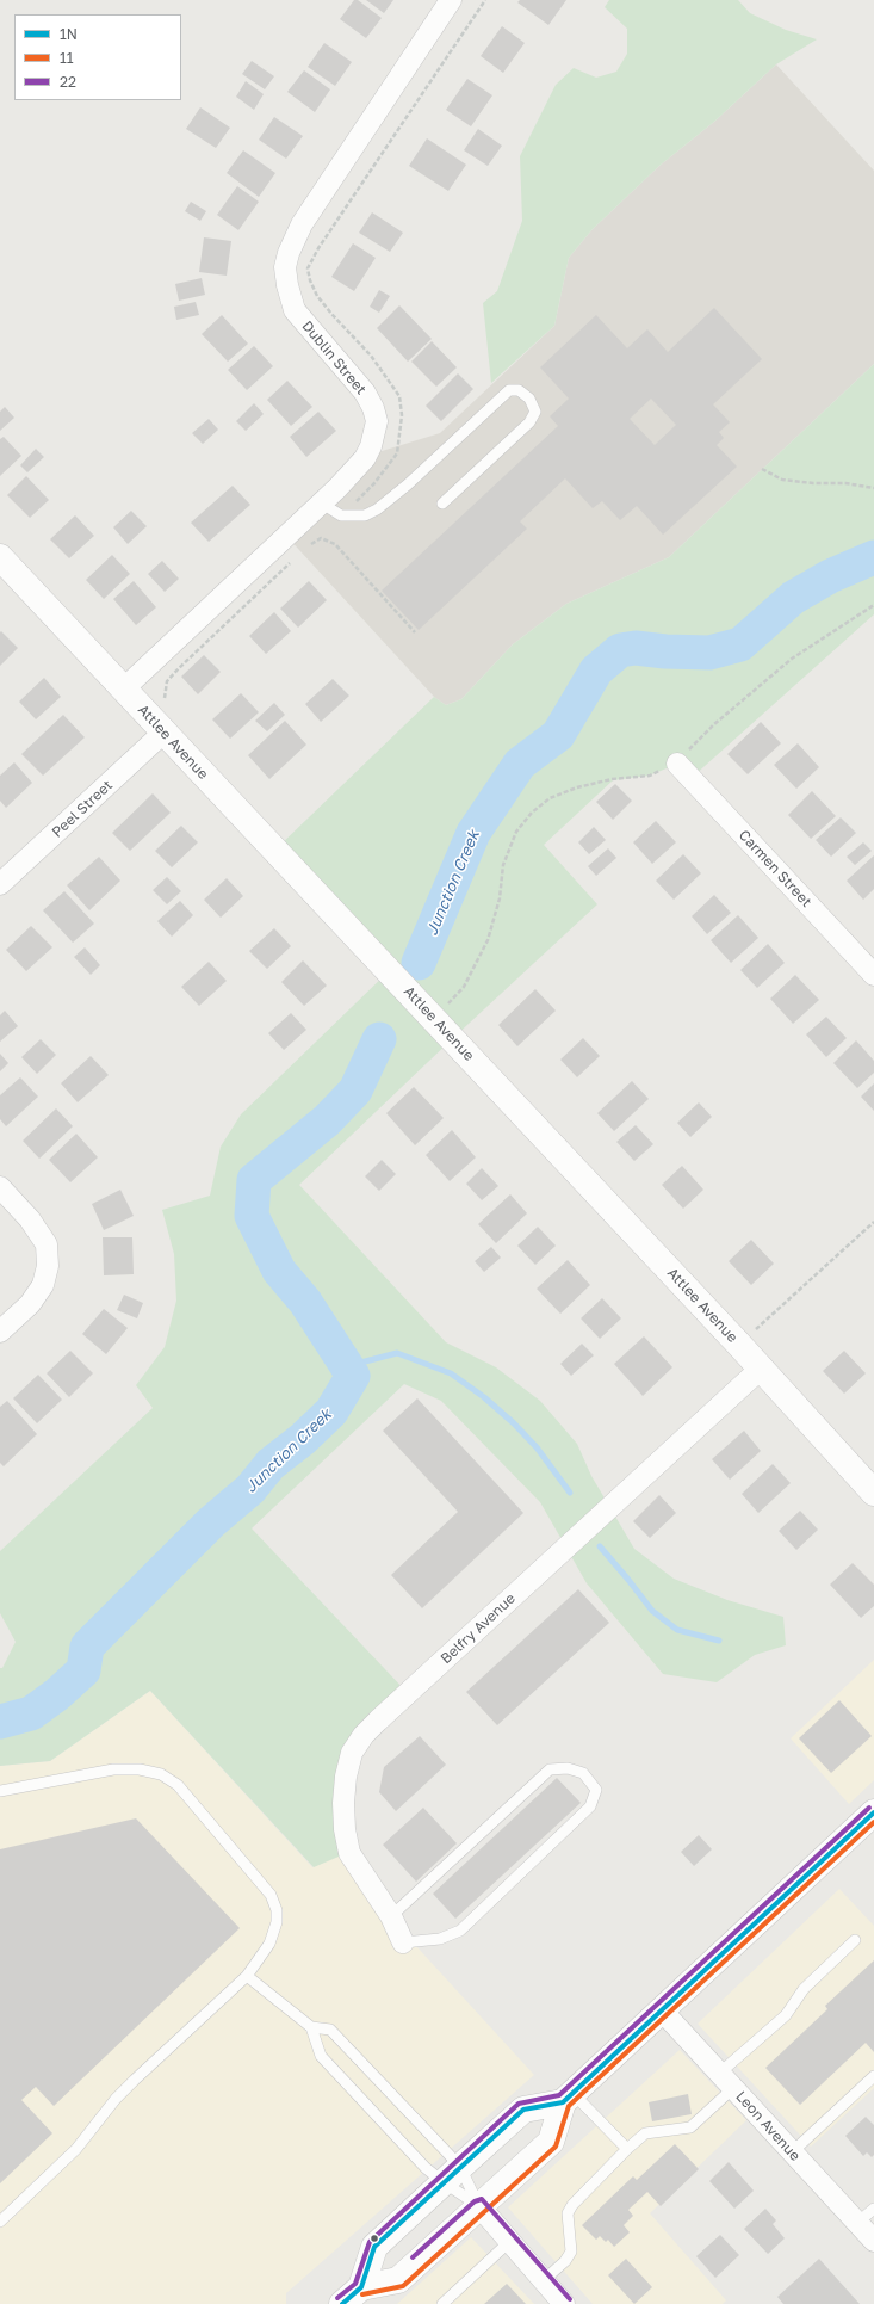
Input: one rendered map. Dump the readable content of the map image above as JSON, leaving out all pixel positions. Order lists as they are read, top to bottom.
{
  "streets": {
    "street": [
      "Dublin Street",
      "Attlee Avenue",
      "Peel Street",
      "Carmen Street",
      "Belfry Avenue",
      "Leon Avenue"
    ]
  },
  "crossings": [
    ["Dublin Street", "Attlee Avenue"],
    ["Attlee Avenue", "Peel Street"],
    ["Attlee Avenue", "Belfry Avenue"]
  ],
  "water": ["Junction Creek"],
  "lines": ["transit line 22", "transit line 1N", "transit line 11"],
  "legend": ["1N", "11", "22"]
}
